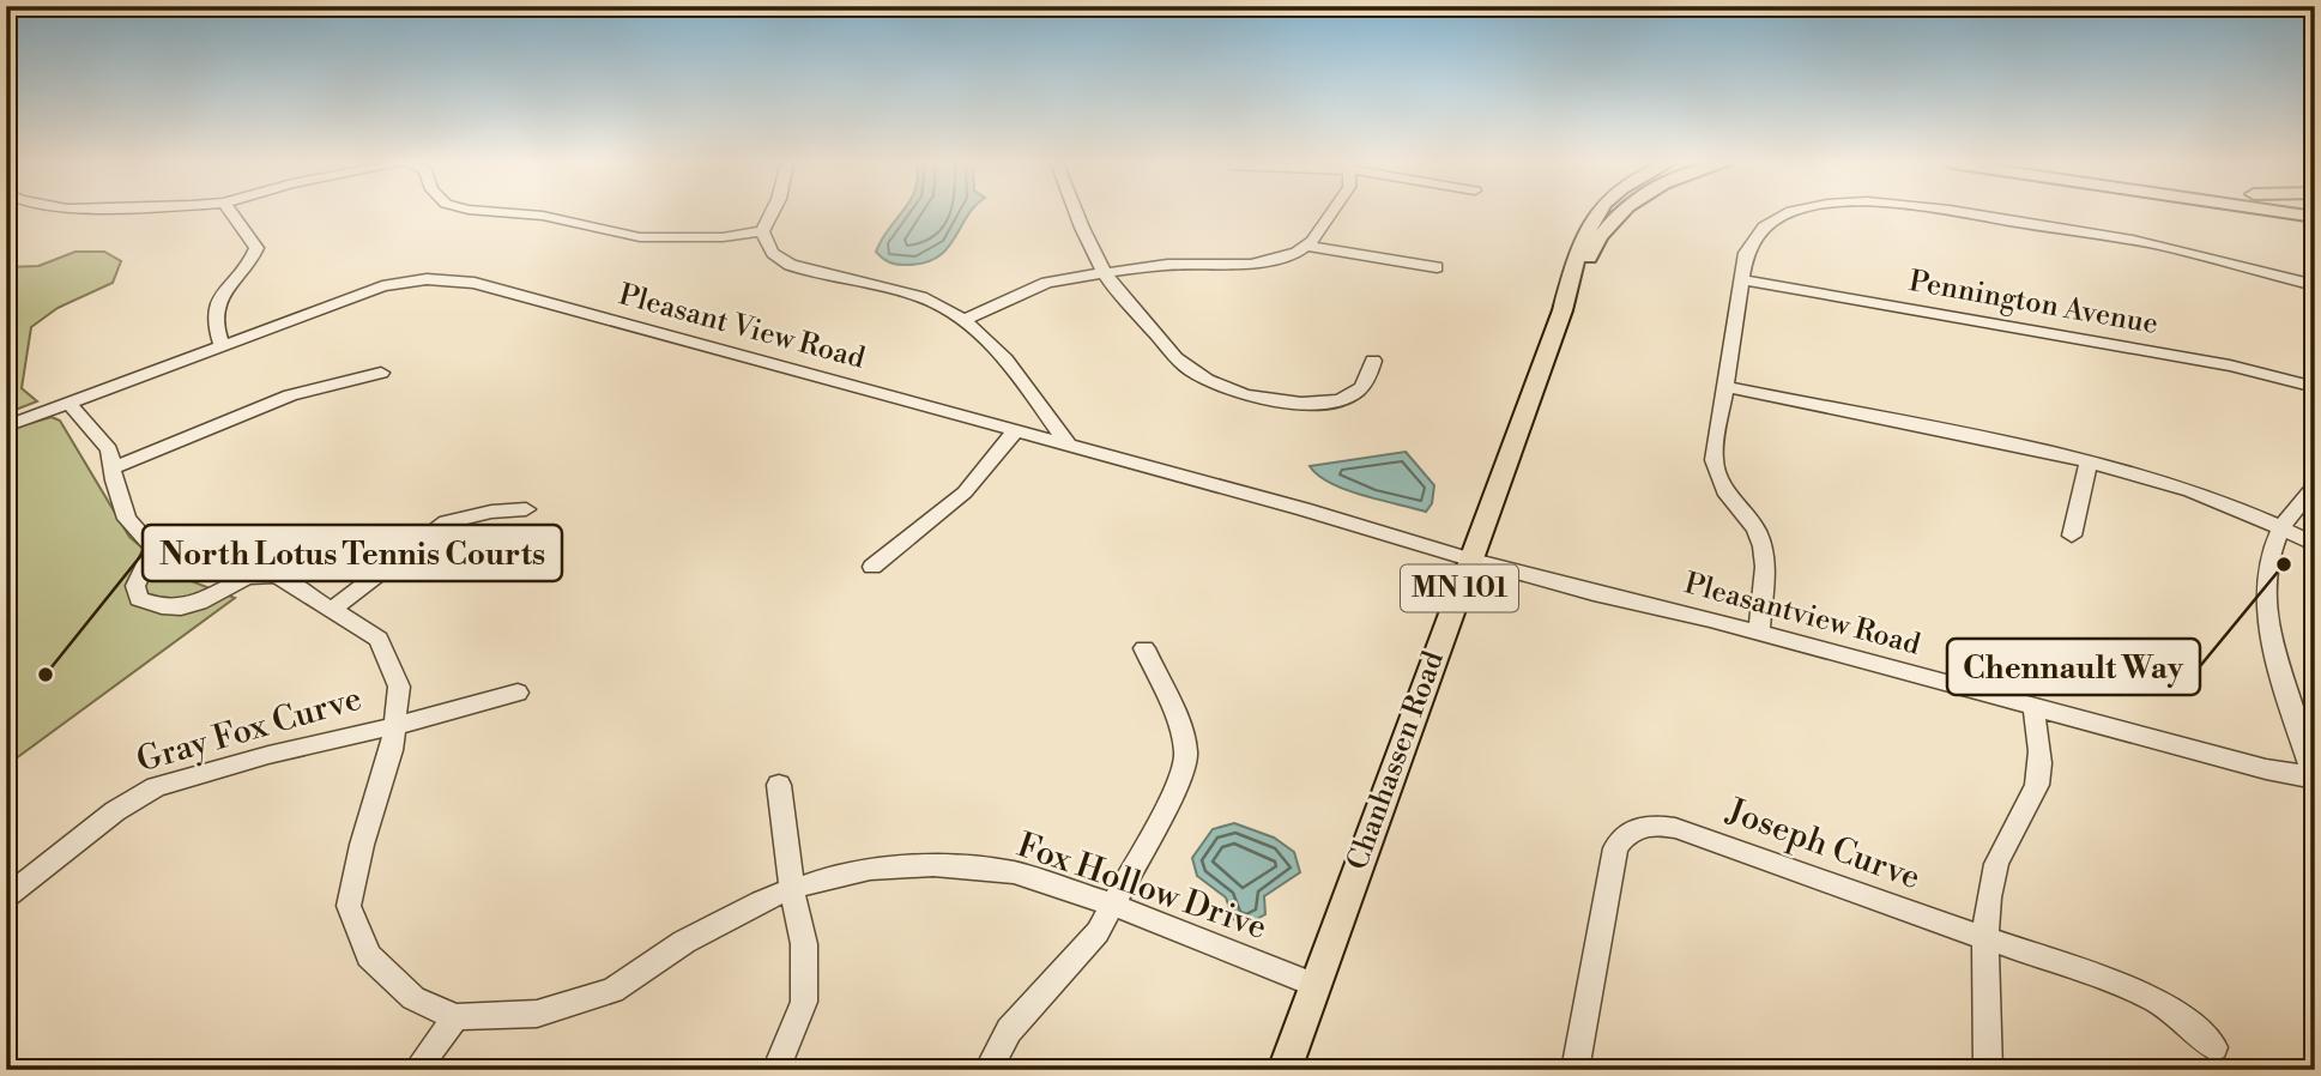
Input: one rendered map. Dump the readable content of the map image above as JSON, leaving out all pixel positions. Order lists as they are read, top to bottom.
{
  "streets": {
    "main road": ["MN 101", "Chanhassen Road"],
    "street": [
      "Pennington Avenue",
      "Pleasant View Road",
      "Pleasantview Road",
      "Gray Fox Curve",
      "Joseph Curve",
      "Fox Hollow Drive"
    ]
  },
  "crossings": [
    ["Pleasant View Road", "Pleasantview Road"],
    ["Pleasant View Road", "Chanhassen Road"],
    ["Pleasant View Road", "Fox Hollow Drive"],
    ["MN 101", "Chanhassen Road"],
    ["Pleasantview Road", "Chanhassen Road"],
    ["Gray Fox Curve", "Fox Hollow Drive"],
    ["Chanhassen Road", "Fox Hollow Drive"]
  ],
  "places": ["Chennault Way", "North Lotus Tennis Courts"]
}
